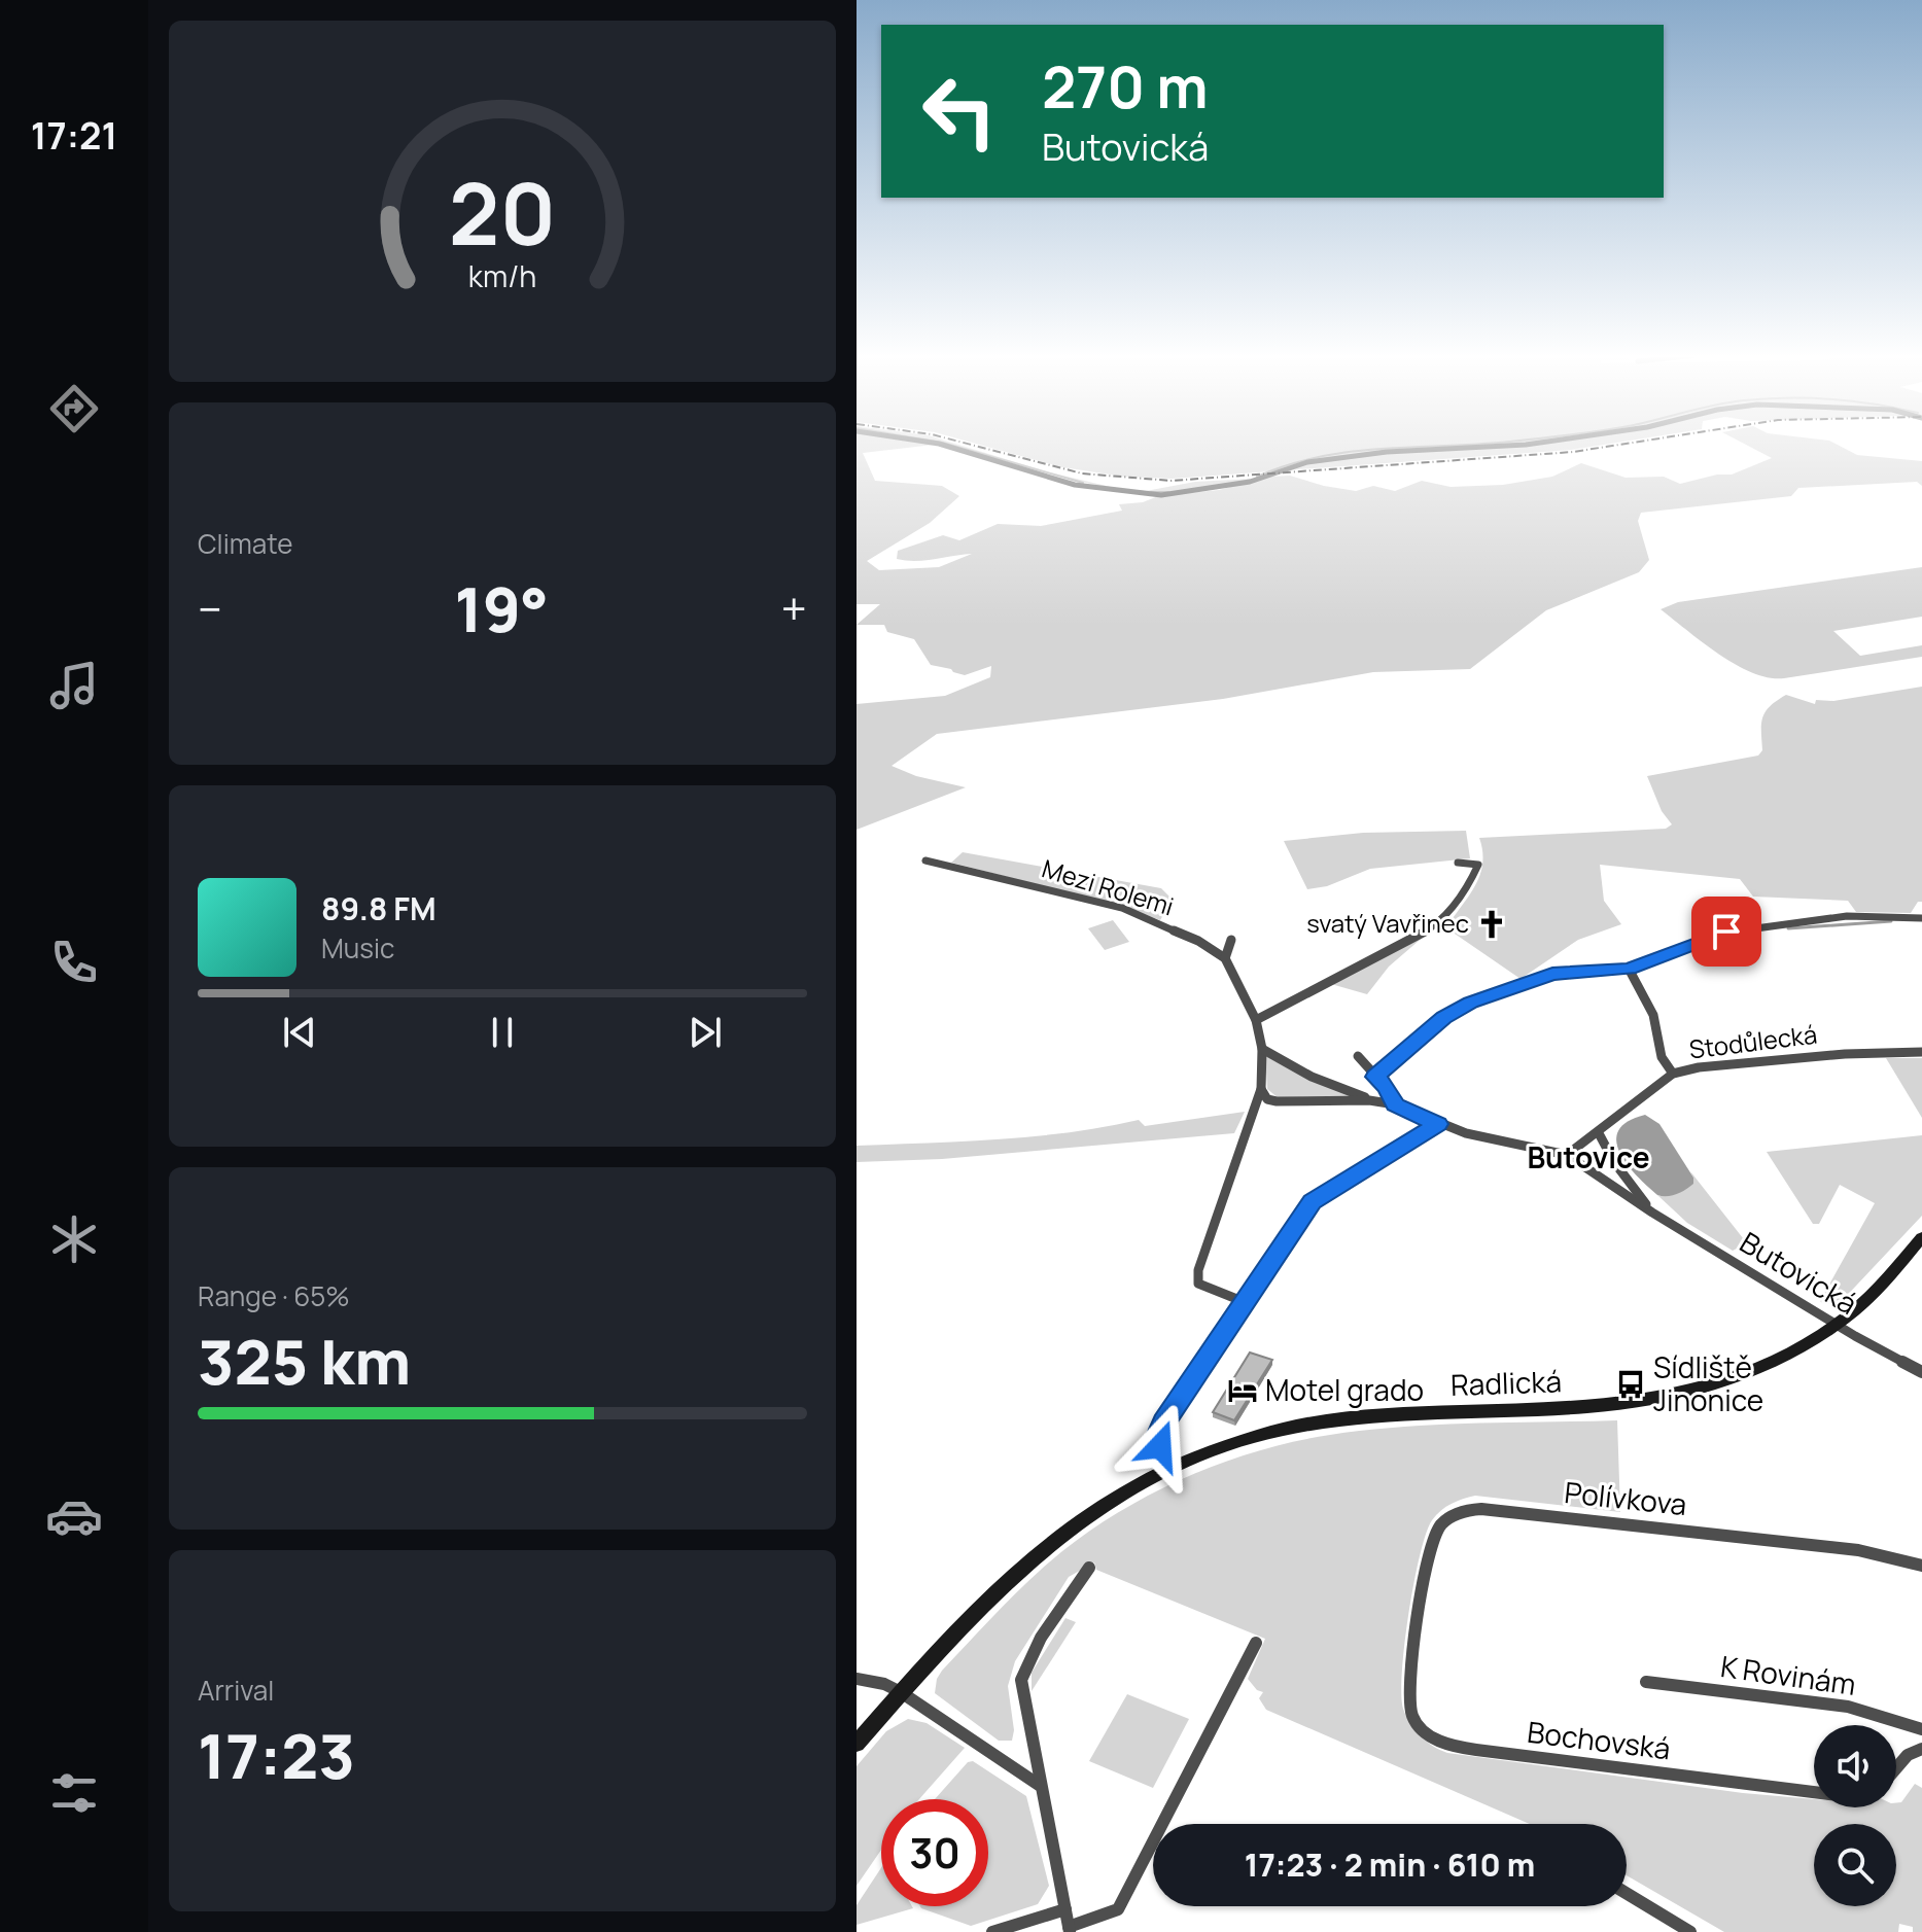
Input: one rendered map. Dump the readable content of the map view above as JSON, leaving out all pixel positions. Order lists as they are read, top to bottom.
{
  "streets": {
    "main road": ["Radlická"],
    "street": [
      "Mezi Rolemi",
      "Stodůlecká",
      "Butovická",
      "Polívkova",
      "K Rovinám",
      "Bochovská"
    ]
  },
  "crossings": [
    ["Stodůlecká", "Butovická"],
    ["Butovická", "Radlická"],
    ["Polívkova", "Bochovská"]
  ],
  "districts": ["Butovice"],
  "places": {
    "church": ["svatý Vavřinec"],
    "bus stop": ["Sídliště Jinonice"],
    "hotel": ["Motel grado"]
  },
  "page": {
    "tabs": "17:21",
    "turn": ["270 m", "Butovická"],
    "tile": [
      "Climate",
      ["Range · 65%", "325 km"],
      ["Arrival", "17:23"]
    ],
    "heat": ["−", "19°", "+"],
    "song": ["89.8 FM", "Music"],
    "limit": "30",
    "trip": "17:23 · 2 min · 610 m",
    "gauge": ["20", "km/h"]
  }
}
